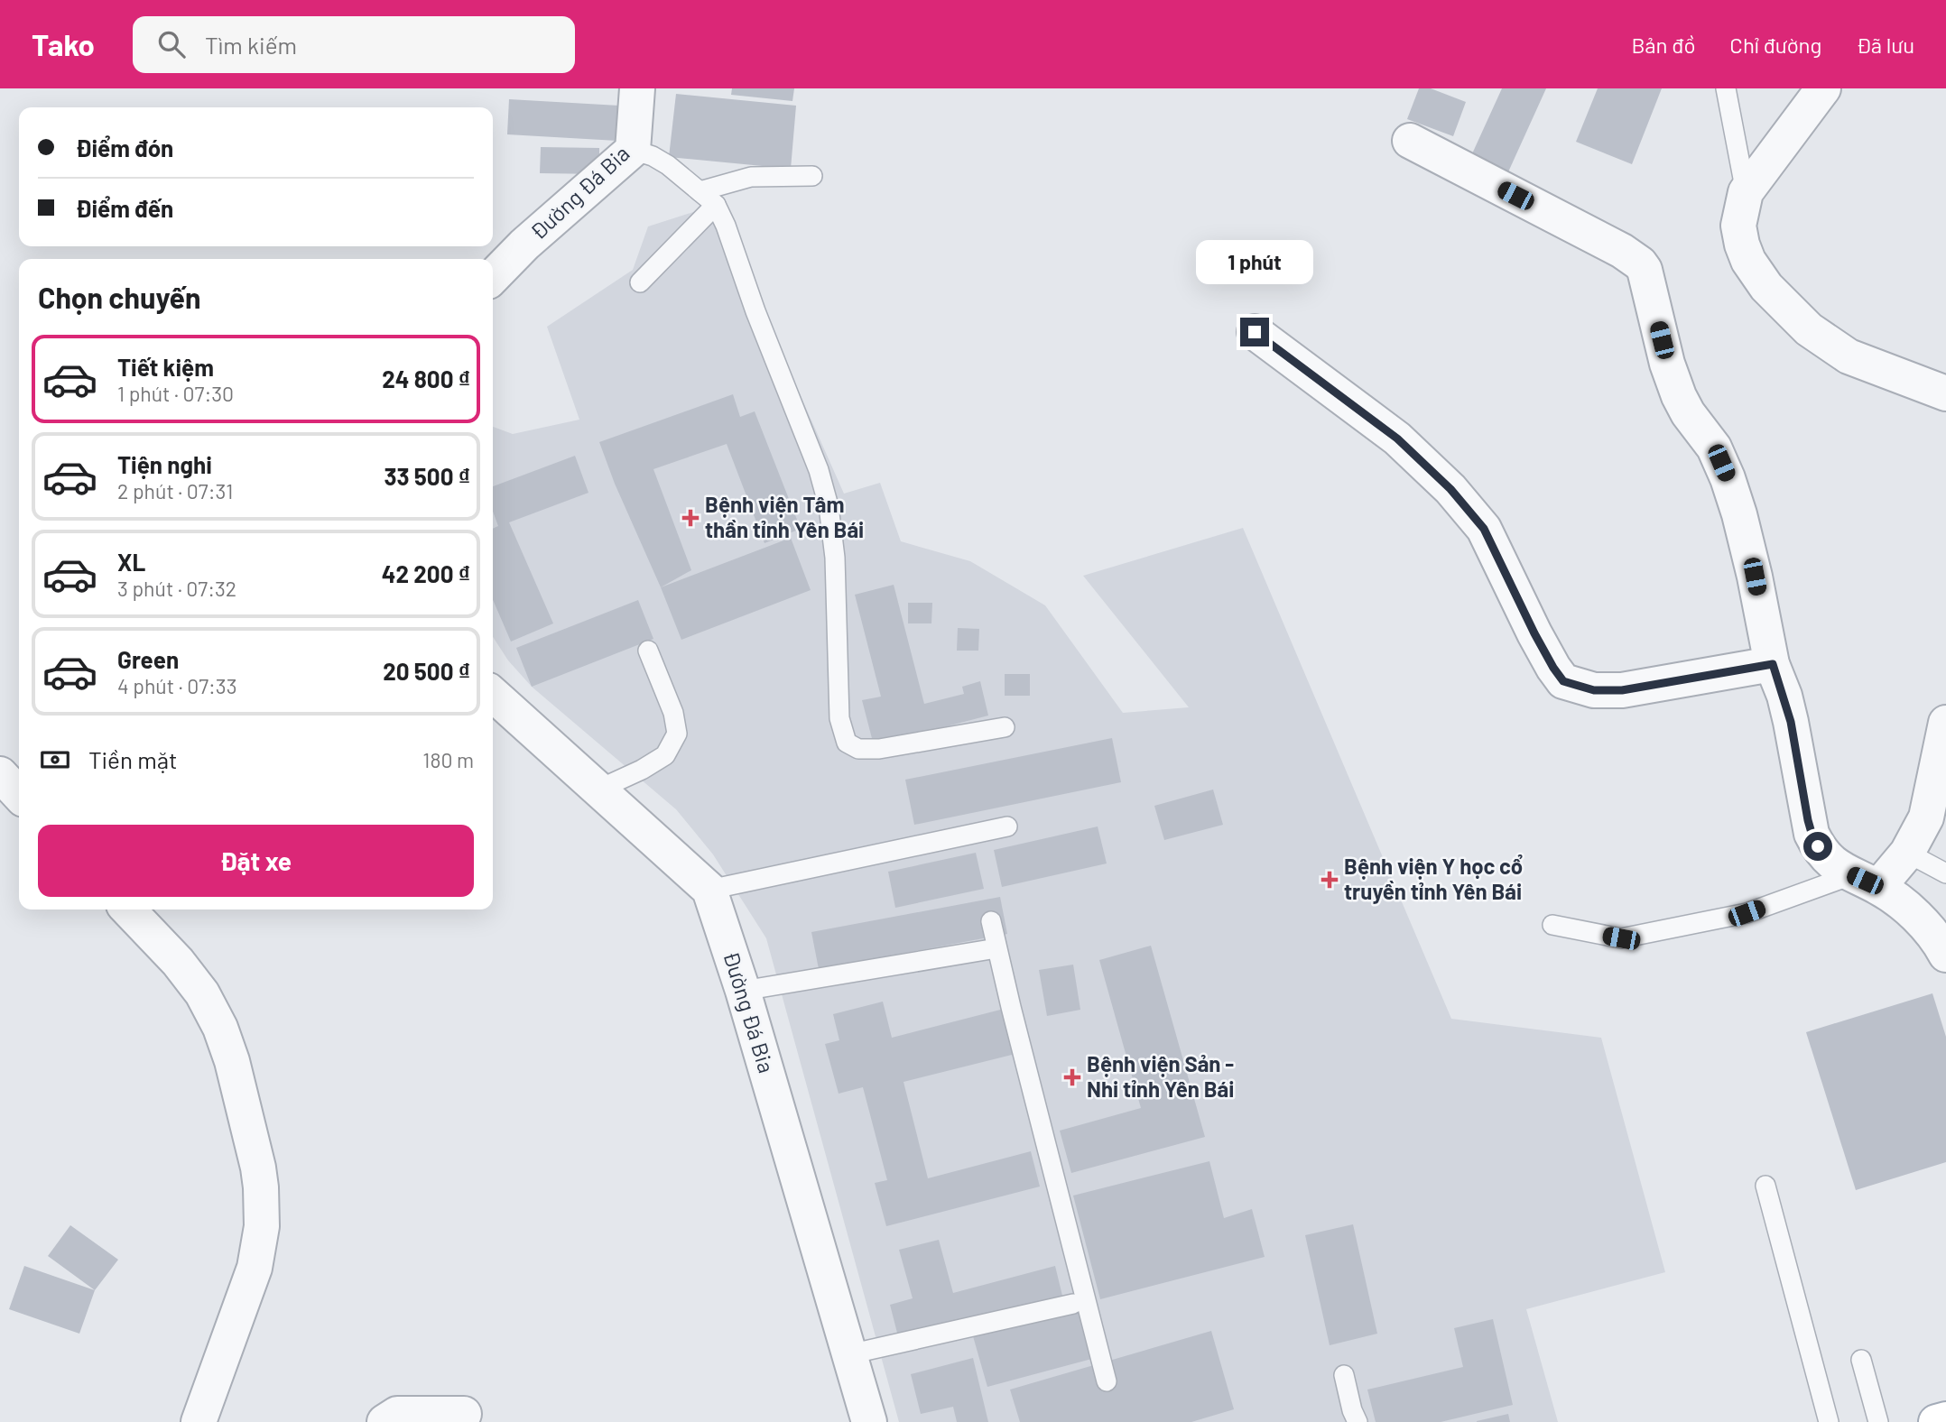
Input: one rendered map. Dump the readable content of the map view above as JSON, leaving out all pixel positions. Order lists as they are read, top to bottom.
{
  "streets": {
    "street": ["Đường Đá Bia"]
  },
  "places": {
    "health": ["Bệnh viện Tâm thần tỉnh Yên Bái", "Bệnh viện Y học cổ truyền tỉnh Yên Bái", "Bệnh viện Sản - Nhi tỉnh Yên Bái"]
  },
  "page": {
    "header": "Tako",
    "search": "Tìm kiếm",
    "nav": ["Bản đồ", "Chỉ đường", "Đã lưu"],
    "banner": ["Điểm đón", "Điểm đến"],
    "bubble": "1 phút",
    "heading": "Chọn chuyến",
    "list": [
      {
        "name": "Tiết kiệm",
        "note": "1 phút · 07:30",
        "value": "24 800 ₫"
      },
      {
        "name": "Tiện nghi",
        "note": "2 phút · 07:31",
        "value": "33 500 ₫"
      },
      {
        "name": "XL",
        "note": "3 phút · 07:32",
        "value": "42 200 ₫"
      },
      {
        "name": "Green",
        "note": "4 phút · 07:33",
        "value": "20 500 ₫"
      }
    ],
    "pay": ["Tiền mặt", "180 m"],
    "buttons": "Đặt xe"
  }
}
